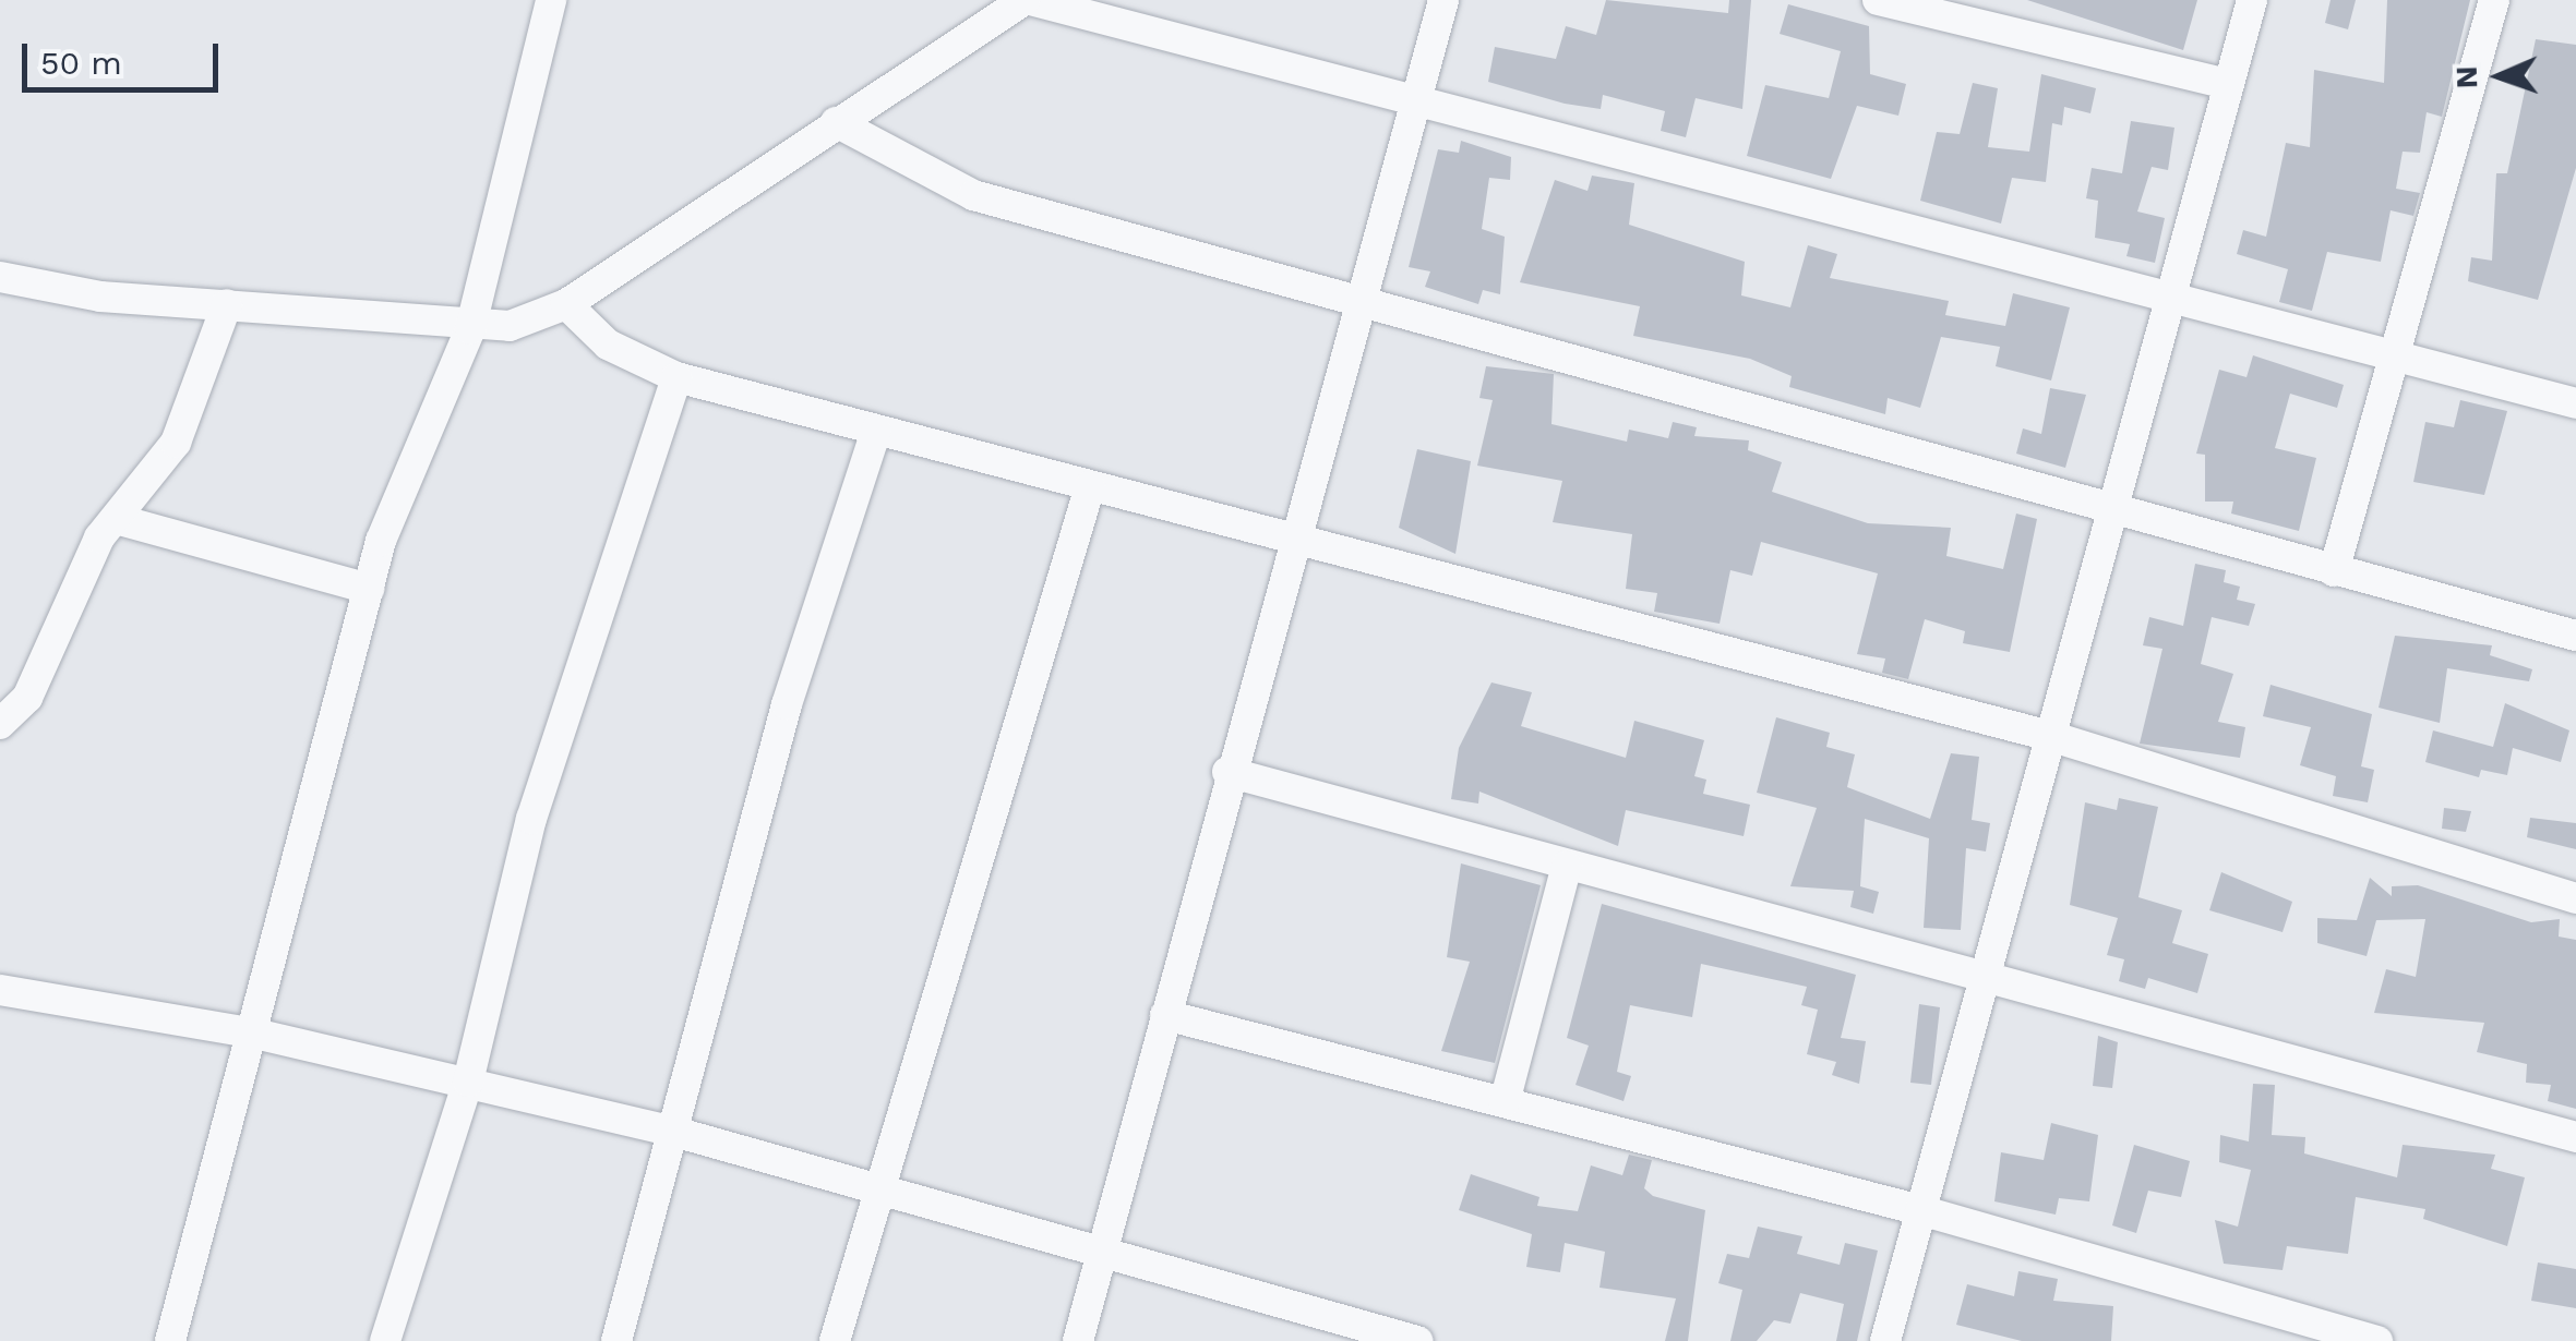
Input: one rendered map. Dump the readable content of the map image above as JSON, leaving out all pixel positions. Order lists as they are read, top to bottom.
{
  "scale_bar": "50 m",
  "north": "left"
}
